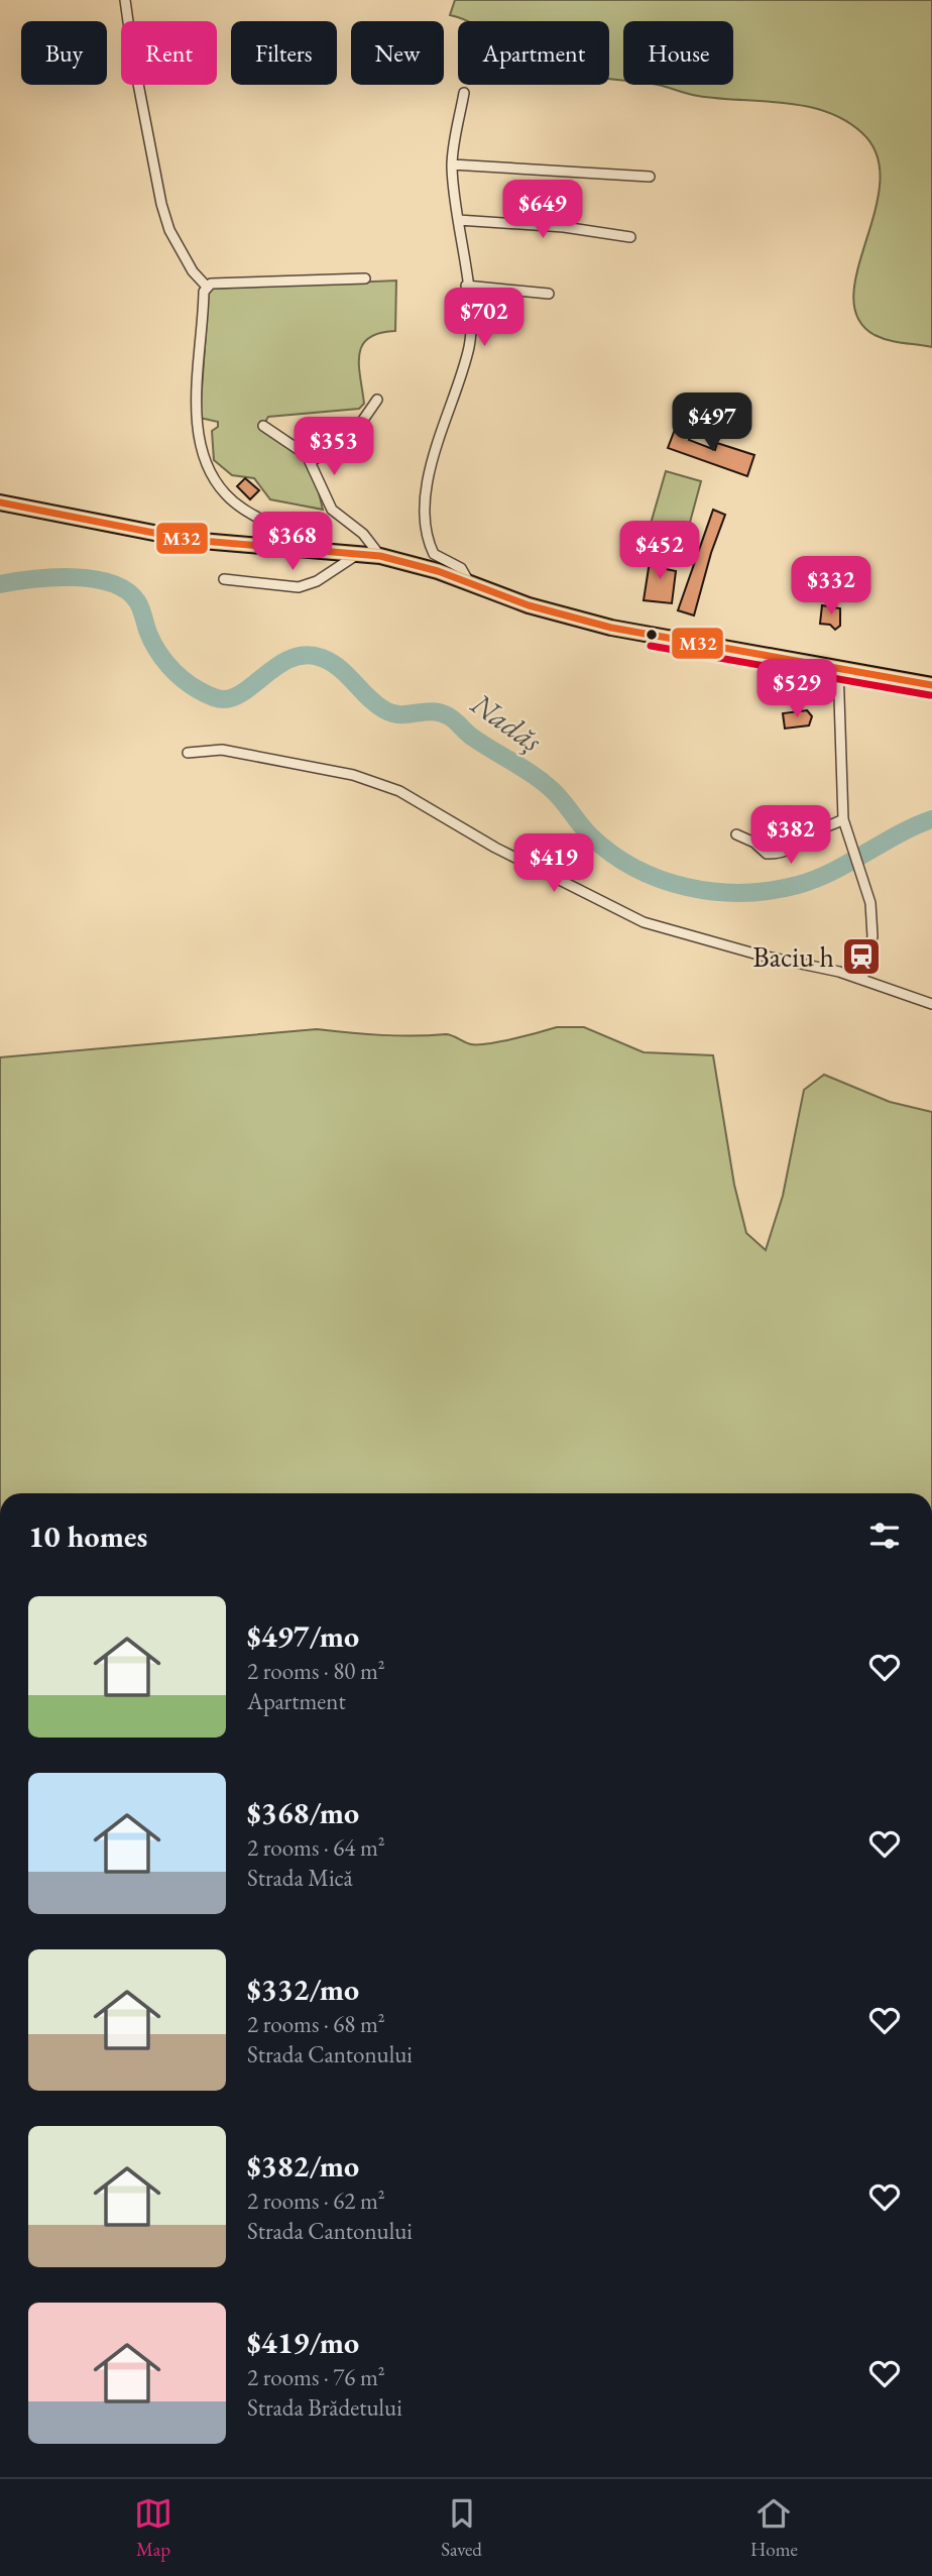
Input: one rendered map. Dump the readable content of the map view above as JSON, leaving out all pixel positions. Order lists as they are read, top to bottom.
{
  "water": ["Nadăș"],
  "places": {
    "station": ["Baciu h"]
  },
  "lines": ["transit line M32"],
  "page": {
    "chip": [
      "Buy",
      "Rent",
      "Filters",
      "New",
      "Apartment",
      "House"
    ],
    "price": [
      "$649",
      "$702",
      "$497",
      "$353",
      "$368",
      "$452",
      "$332",
      "$529",
      "$382",
      "$419"
    ],
    "heading": "10 homes",
    "list": [
      {
        "name": "$497/mo",
        "note": "2 rooms · 80 m² · Apartment"
      },
      {
        "name": "$368/mo",
        "note": "2 rooms · 64 m² · Strada Mică"
      },
      {
        "name": "$332/mo",
        "note": "2 rooms · 68 m² · Strada Cantonului"
      },
      {
        "name": "$382/mo",
        "note": "2 rooms · 62 m² · Strada Cantonului"
      },
      {
        "name": "$419/mo",
        "note": "2 rooms · 76 m² · Strada Brădetului"
      }
    ],
    "tabs": ["Map", "Saved", "Home"]
  }
}
